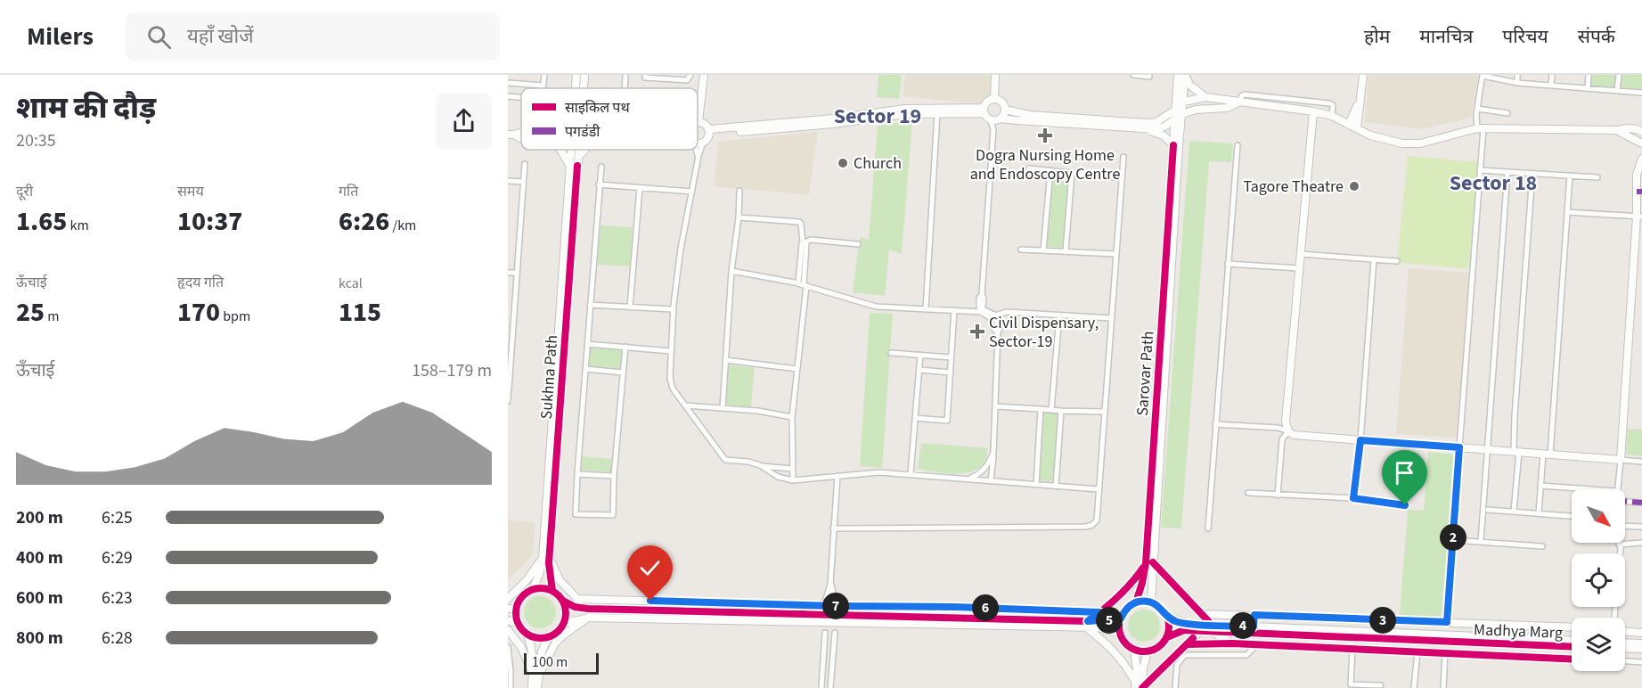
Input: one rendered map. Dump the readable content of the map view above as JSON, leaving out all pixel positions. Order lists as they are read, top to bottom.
{
  "streets": {
    "main road": ["Sarovar Path", "Sukhna Path", "Madhya Marg"]
  },
  "crossings": [
    ["Sarovar Path", "Madhya Marg"]
  ],
  "districts": ["Sector 19", "Sector 18"],
  "places": {
    "health": ["Dogra Nursing Home and Endoscopy Centre", "Civil Dispensary, Sector-19"],
    "other": ["Church", "Tagore Theatre"]
  },
  "legend": ["साइकिल पथ", "पगडंडी"],
  "scale_bar": "100 m",
  "north": "bottom right",
  "page": {
    "header": "Milers",
    "search": "यहाँ खोजें",
    "nav": [
      "होम",
      "मानचित्र",
      "परिचय",
      "संपर्क"
    ],
    "heading": ["शाम की दौड़", "20:35"],
    "stats": [
      ["दूरी", "1.65 km"],
      ["समय", "10:37"],
      ["गति", "6:26 /km"],
      ["ऊँचाई", "25 m"],
      ["हृदय गति", "170 bpm"],
      ["kcal", "115"]
    ],
    "chart": ["ऊँचाई", "158–179 m"],
    "list": [
      {
        "name": "200 m",
        "note": "6:25"
      },
      {
        "name": "400 m",
        "note": "6:29"
      },
      {
        "name": "600 m",
        "note": "6:23"
      },
      {
        "name": "800 m",
        "note": "6:28"
      }
    ],
    "pins": [
      "2",
      "7",
      "6",
      "3",
      "5",
      "4"
    ],
    "scale": "100 m"
  }
}
